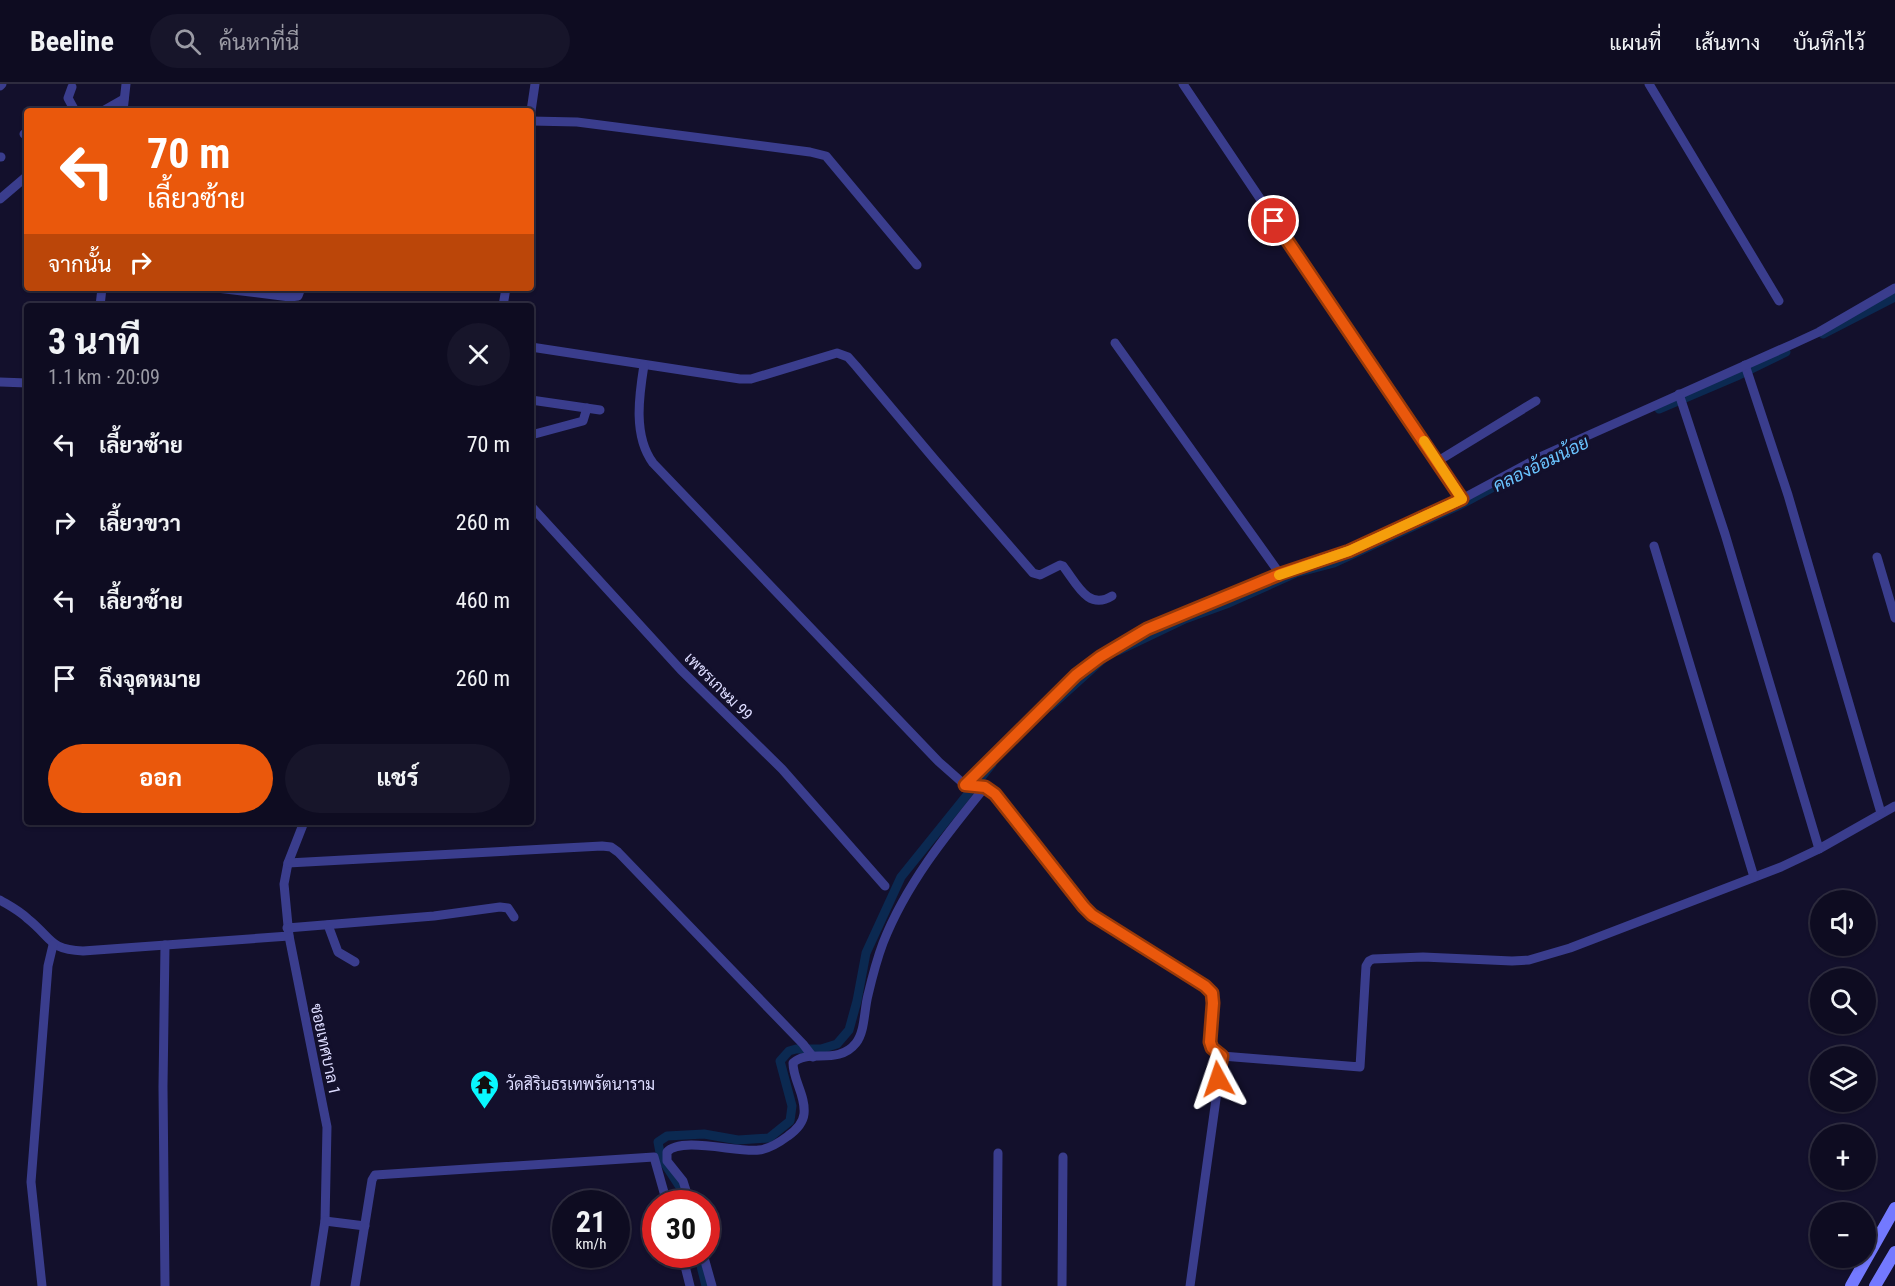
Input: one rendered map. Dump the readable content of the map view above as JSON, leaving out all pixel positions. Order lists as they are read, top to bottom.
{
  "streets": {
    "street": ["เพชรเกษม 99", "ซอยเทศบาล 1"]
  },
  "water": ["คลองอ้อมน้อย"],
  "places": {
    "temple": ["วัดสิรินธรเทพรัตนาราม"]
  },
  "page": {
    "header": "Beeline",
    "search": "ค้นหาที่นี่",
    "nav": ["แผนที่", "เส้นทาง", "บันทึกไว้"],
    "turn": ["70 m", "เลี้ยวซ้าย"],
    "then": "จากนั้น",
    "heading": ["3 นาที", "1.1 km · 20:09"],
    "list": [
      {
        "name": "เลี้ยวซ้าย",
        "value": "70 m"
      },
      {
        "name": "เลี้ยวขวา",
        "value": "260 m"
      },
      {
        "name": "เลี้ยวซ้าย",
        "value": "460 m"
      },
      {
        "name": "ถึงจุดหมาย",
        "value": "260 m"
      }
    ],
    "buttons": ["ออก", "แชร์"],
    "map_buttons": ["+", "−"],
    "speed": "21 km/h",
    "limit": "30"
  }
}
